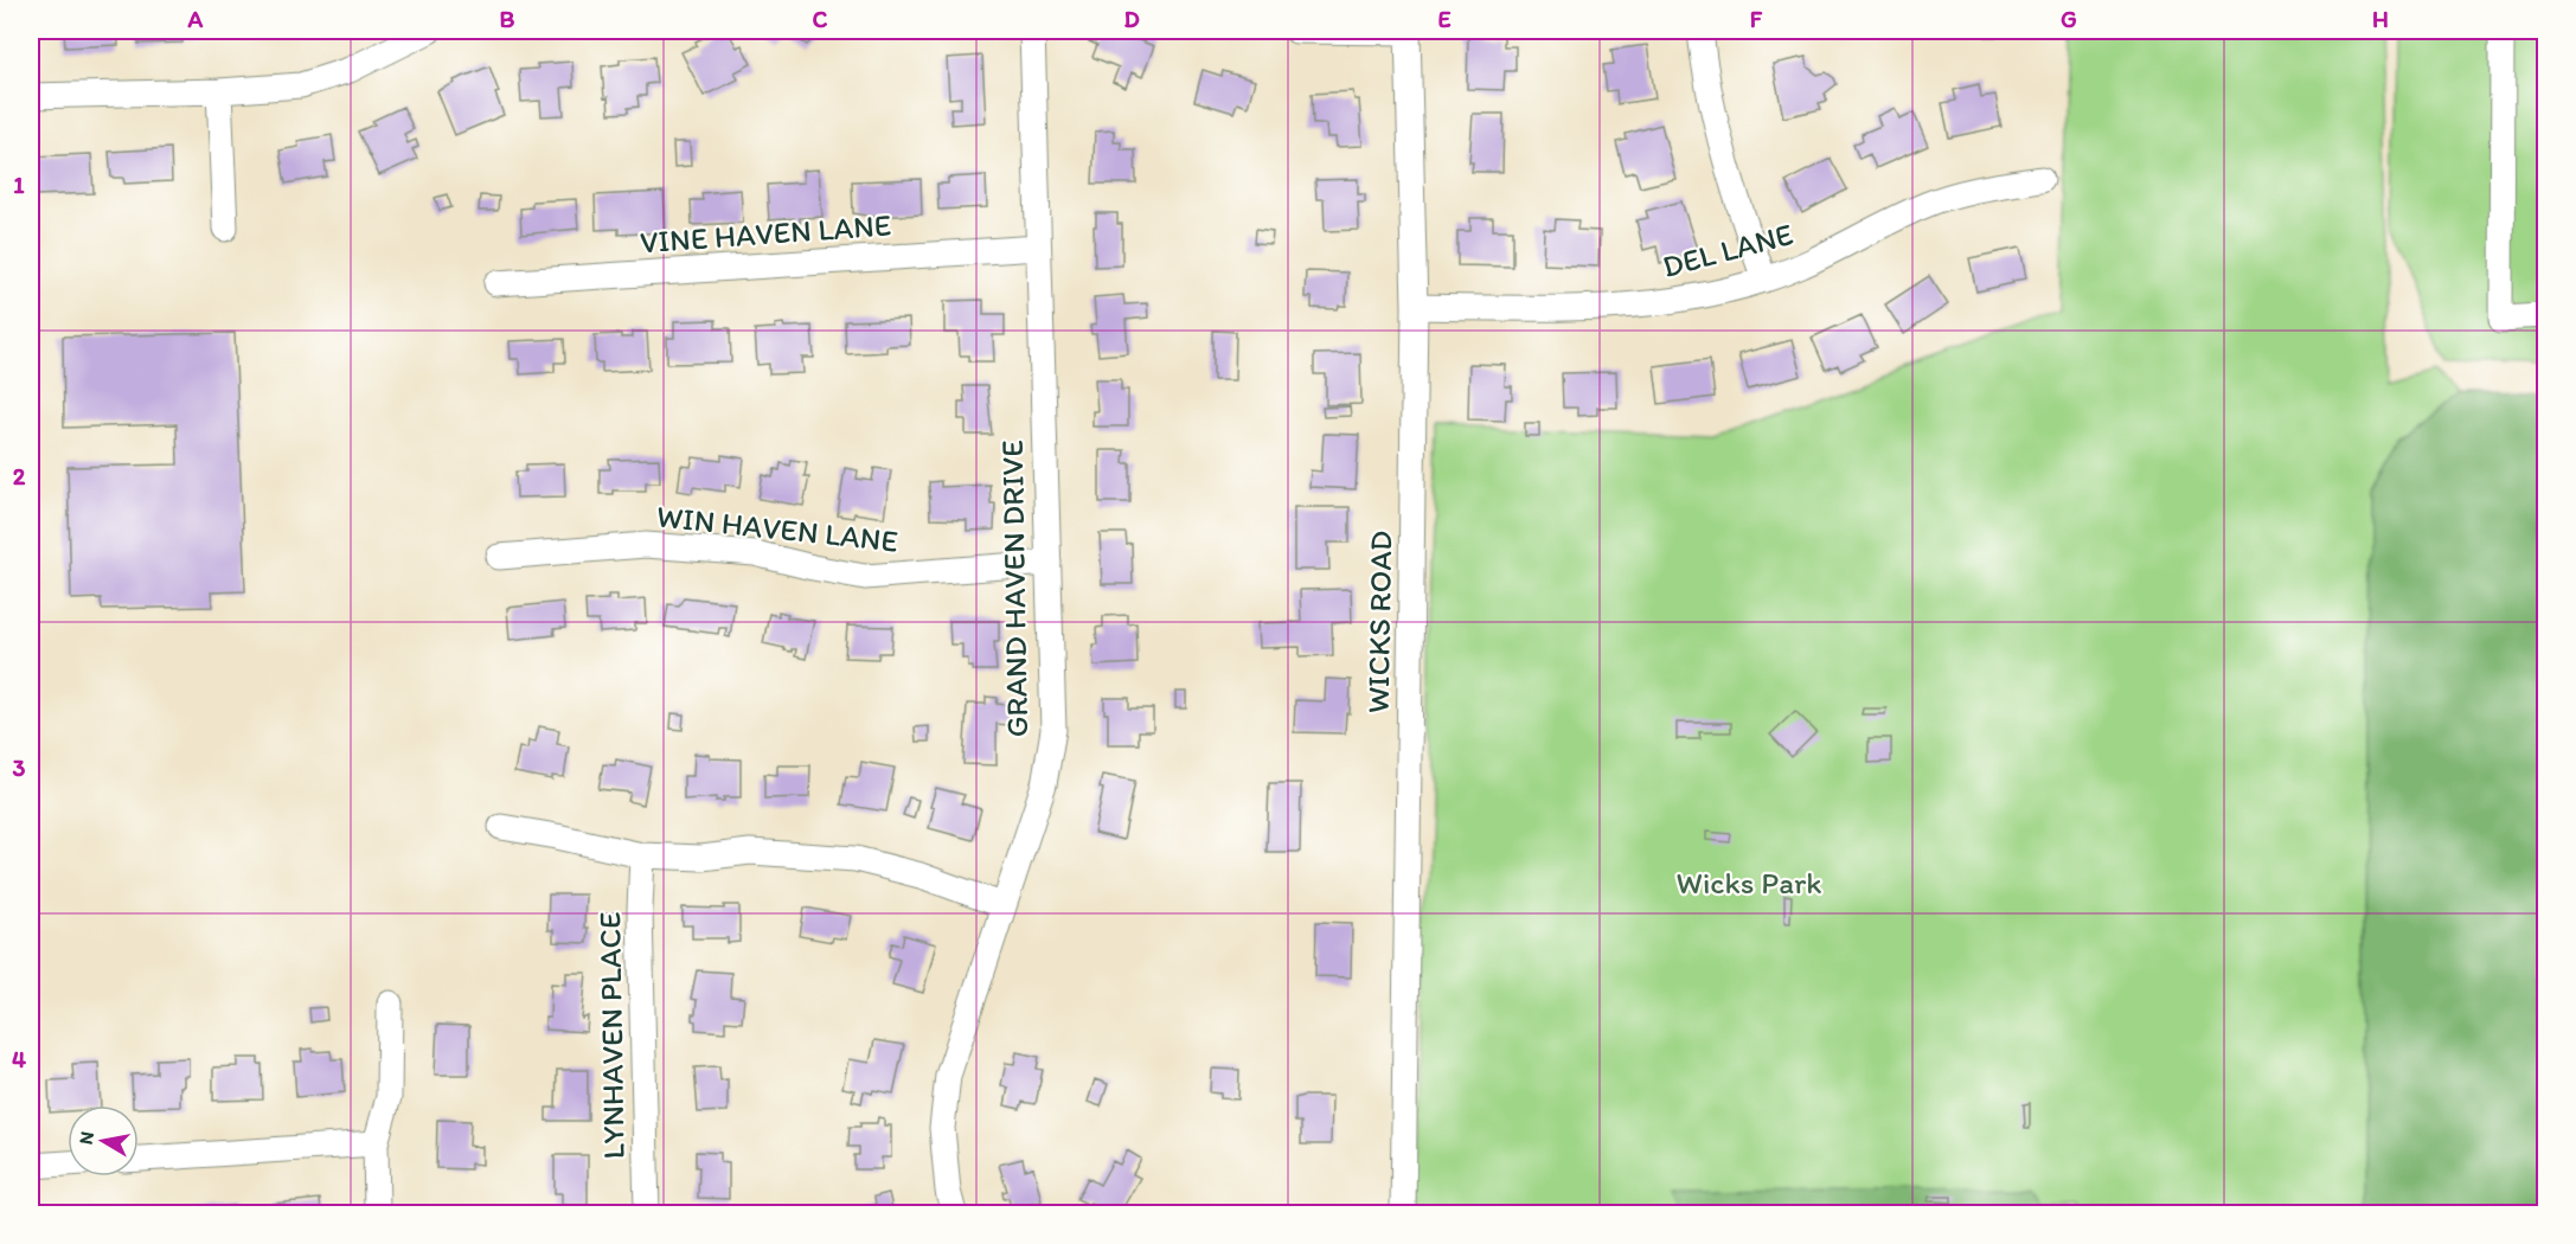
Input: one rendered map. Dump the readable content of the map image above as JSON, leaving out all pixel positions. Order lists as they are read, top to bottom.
{
  "streets": {
    "street": [
      "VINE HAVEN LANE",
      "DEL LANE",
      "WIN HAVEN LANE",
      "GRAND HAVEN DRIVE",
      "WICKS ROAD",
      "LYNHAVEN PLACE"
    ]
  },
  "crossings": [
    ["VINE HAVEN LANE", "GRAND HAVEN DRIVE"],
    ["DEL LANE", "WICKS ROAD"],
    ["WIN HAVEN LANE", "GRAND HAVEN DRIVE"]
  ],
  "parks": ["Wicks Park"],
  "north": "left",
  "grid": {
    "columns": [
      "A",
      "B",
      "C",
      "D",
      "E",
      "F",
      "G",
      "H"
    ],
    "rows": [
      "1",
      "2",
      "3",
      "4"
    ]
  }
}
